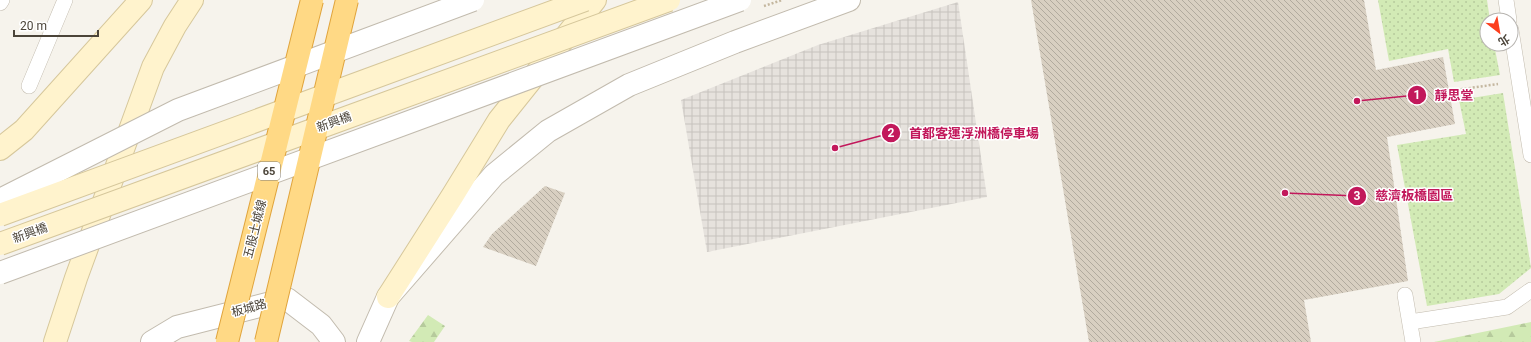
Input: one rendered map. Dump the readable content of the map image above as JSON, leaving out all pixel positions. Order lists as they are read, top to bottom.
{
  "streets": {
    "highway": ["65", "五股土城線"],
    "main road": ["新興橋"],
    "street": ["板城路"]
  },
  "places": ["靜思堂", "首都客運浮洲橋停車場", "慈濟板橋園區"],
  "scale_bar": "20 m",
  "north": "bottom right"
}
